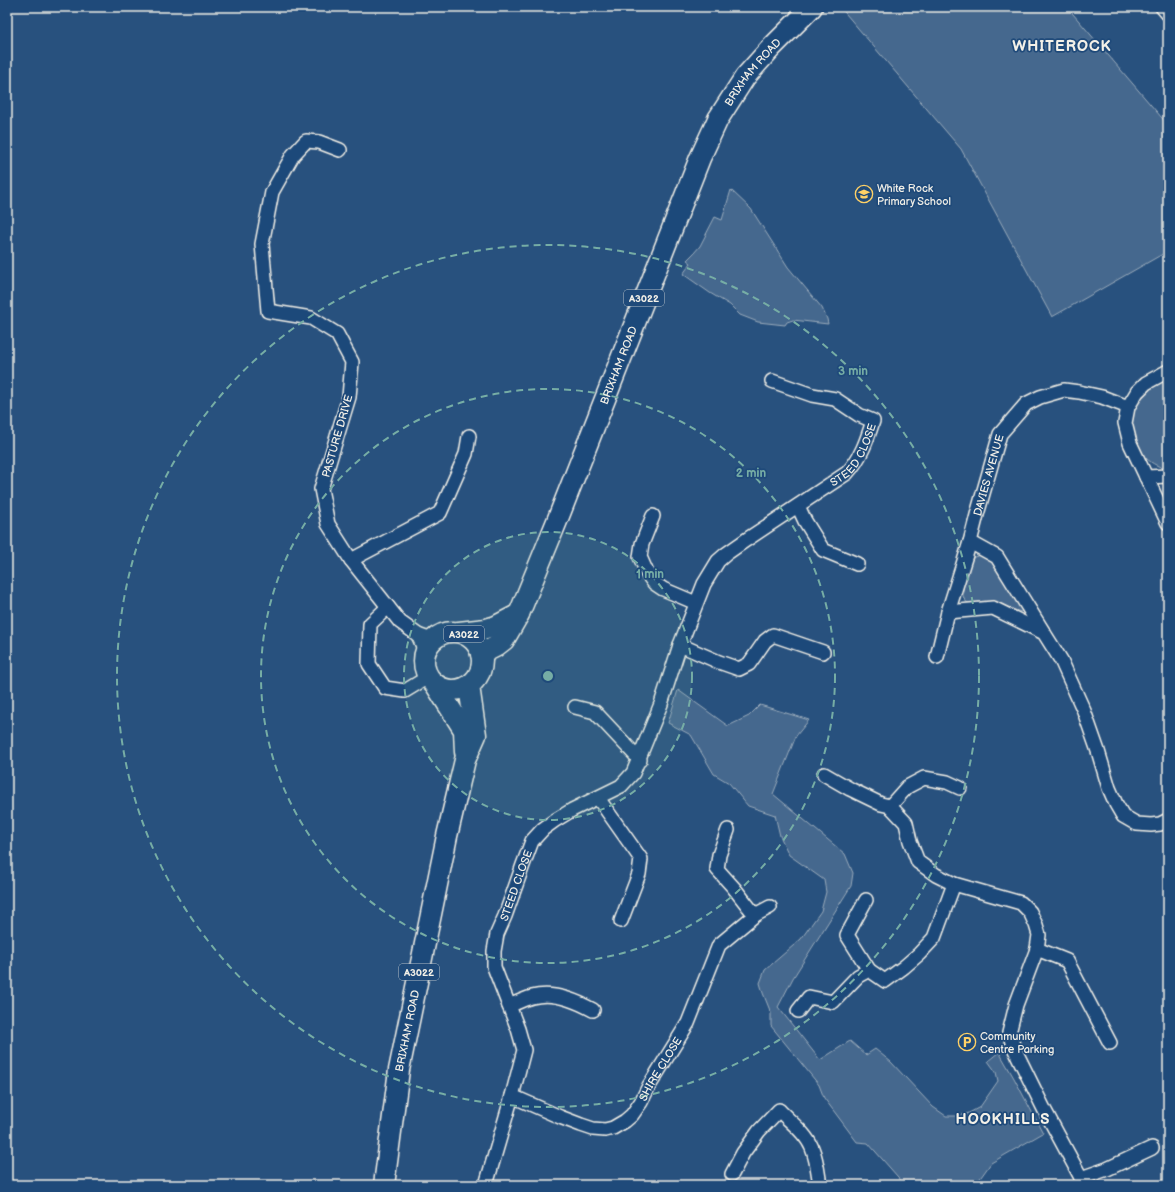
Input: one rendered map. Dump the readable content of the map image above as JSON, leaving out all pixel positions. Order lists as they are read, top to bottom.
{
  "streets": {
    "main road": ["BRIXHAM ROAD", "A3022"],
    "street": [
      "PASTURE DRIVE",
      "STEED CLOSE",
      "DAVIES AVENUE",
      "SHIRE CLOSE"
    ]
  },
  "crossings": [
    ["BRIXHAM ROAD", "A3022"],
    ["BRIXHAM ROAD", "PASTURE DRIVE"],
    ["A3022", "PASTURE DRIVE"],
    ["STEED CLOSE", "SHIRE CLOSE"]
  ],
  "districts": ["WHITEROCK", "HOOKHILLS"],
  "places": {
    "school or university": ["White Rock Primary School"],
    "parking": ["Community Centre Parking"]
  },
  "rings": ["3 min", "2 min", "1 min"]
}
